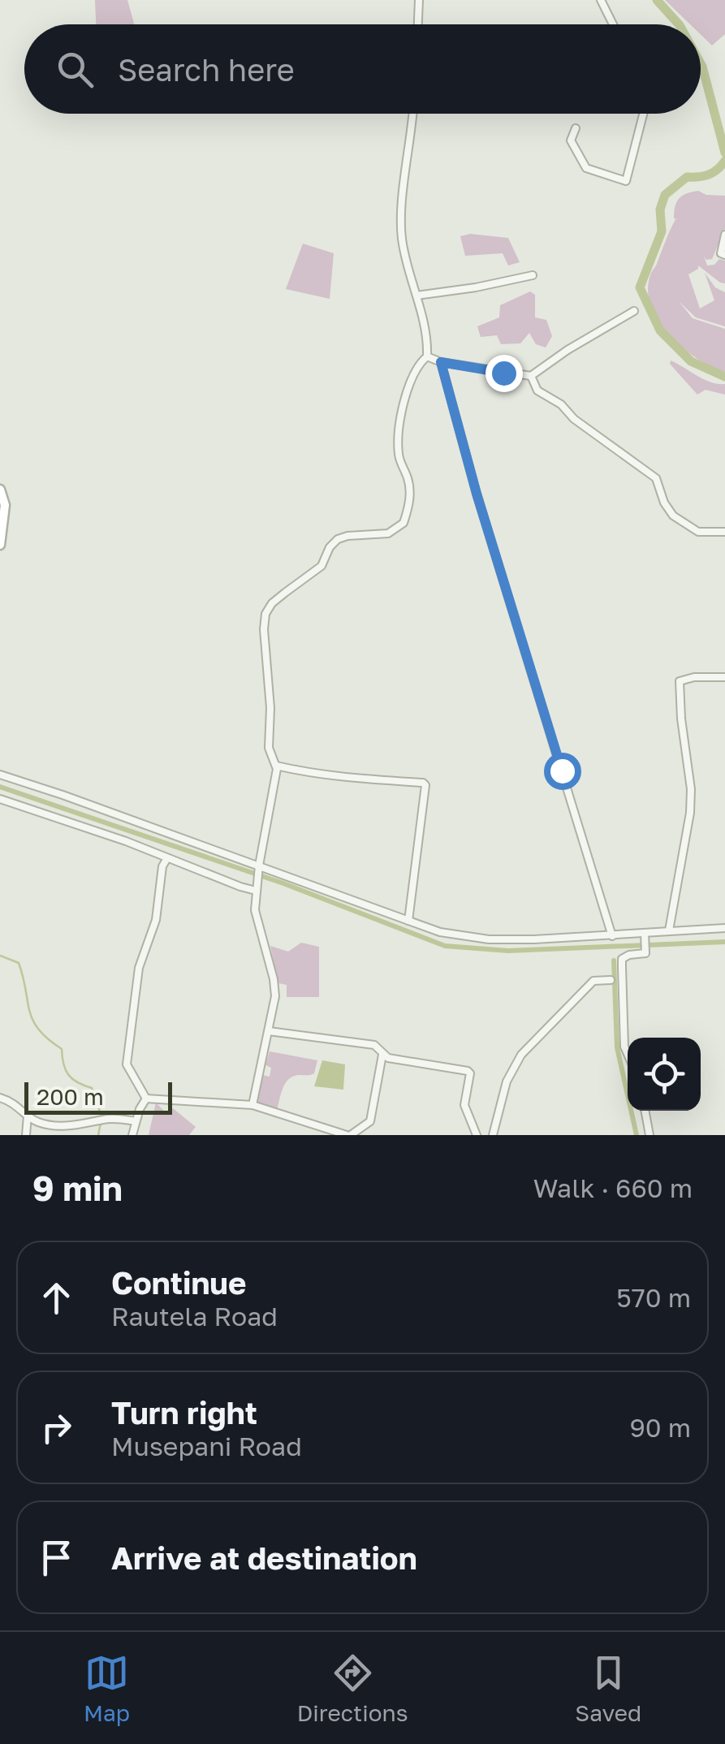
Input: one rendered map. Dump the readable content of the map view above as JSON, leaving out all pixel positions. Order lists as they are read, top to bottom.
{
  "scale_bar": "200 m",
  "page": {
    "search": "Search here",
    "scale": "200 m",
    "heading": ["9 min", "Walk · 660 m"],
    "list": [
      ["Continue", "Rautela Road", "570 m"],
      ["Turn right", "Musepani Road", "90 m"],
      "Arrive at destination"
    ],
    "nav": ["Map", "Directions", "Saved"]
  }
}
